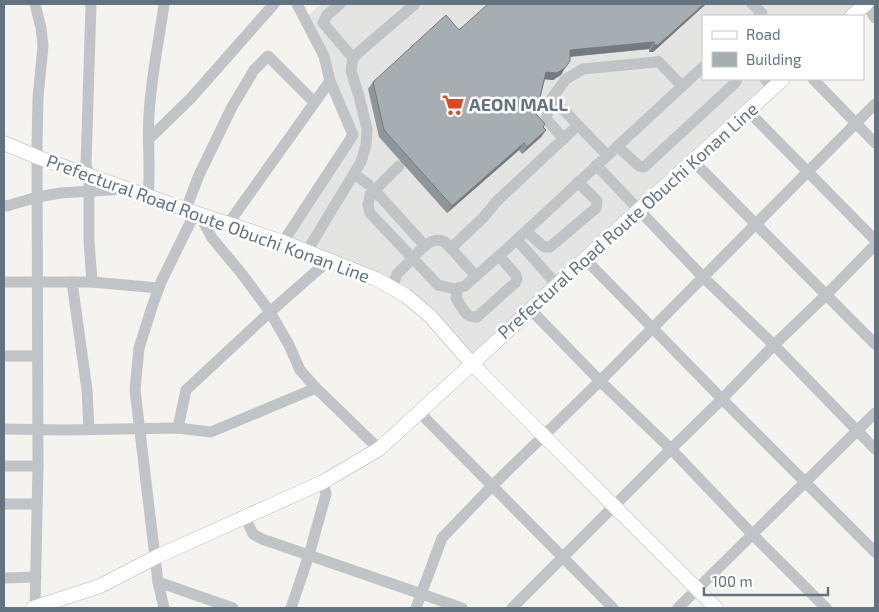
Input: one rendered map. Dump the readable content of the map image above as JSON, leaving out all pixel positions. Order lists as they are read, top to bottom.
{
  "streets": {
    "main road": ["Prefectural Road Route Obuchi Konan Line"]
  },
  "places": {
    "supermarket": ["AEON MALL"]
  },
  "legend": ["Road", "Building"],
  "scale_bar": "100 m"
}
